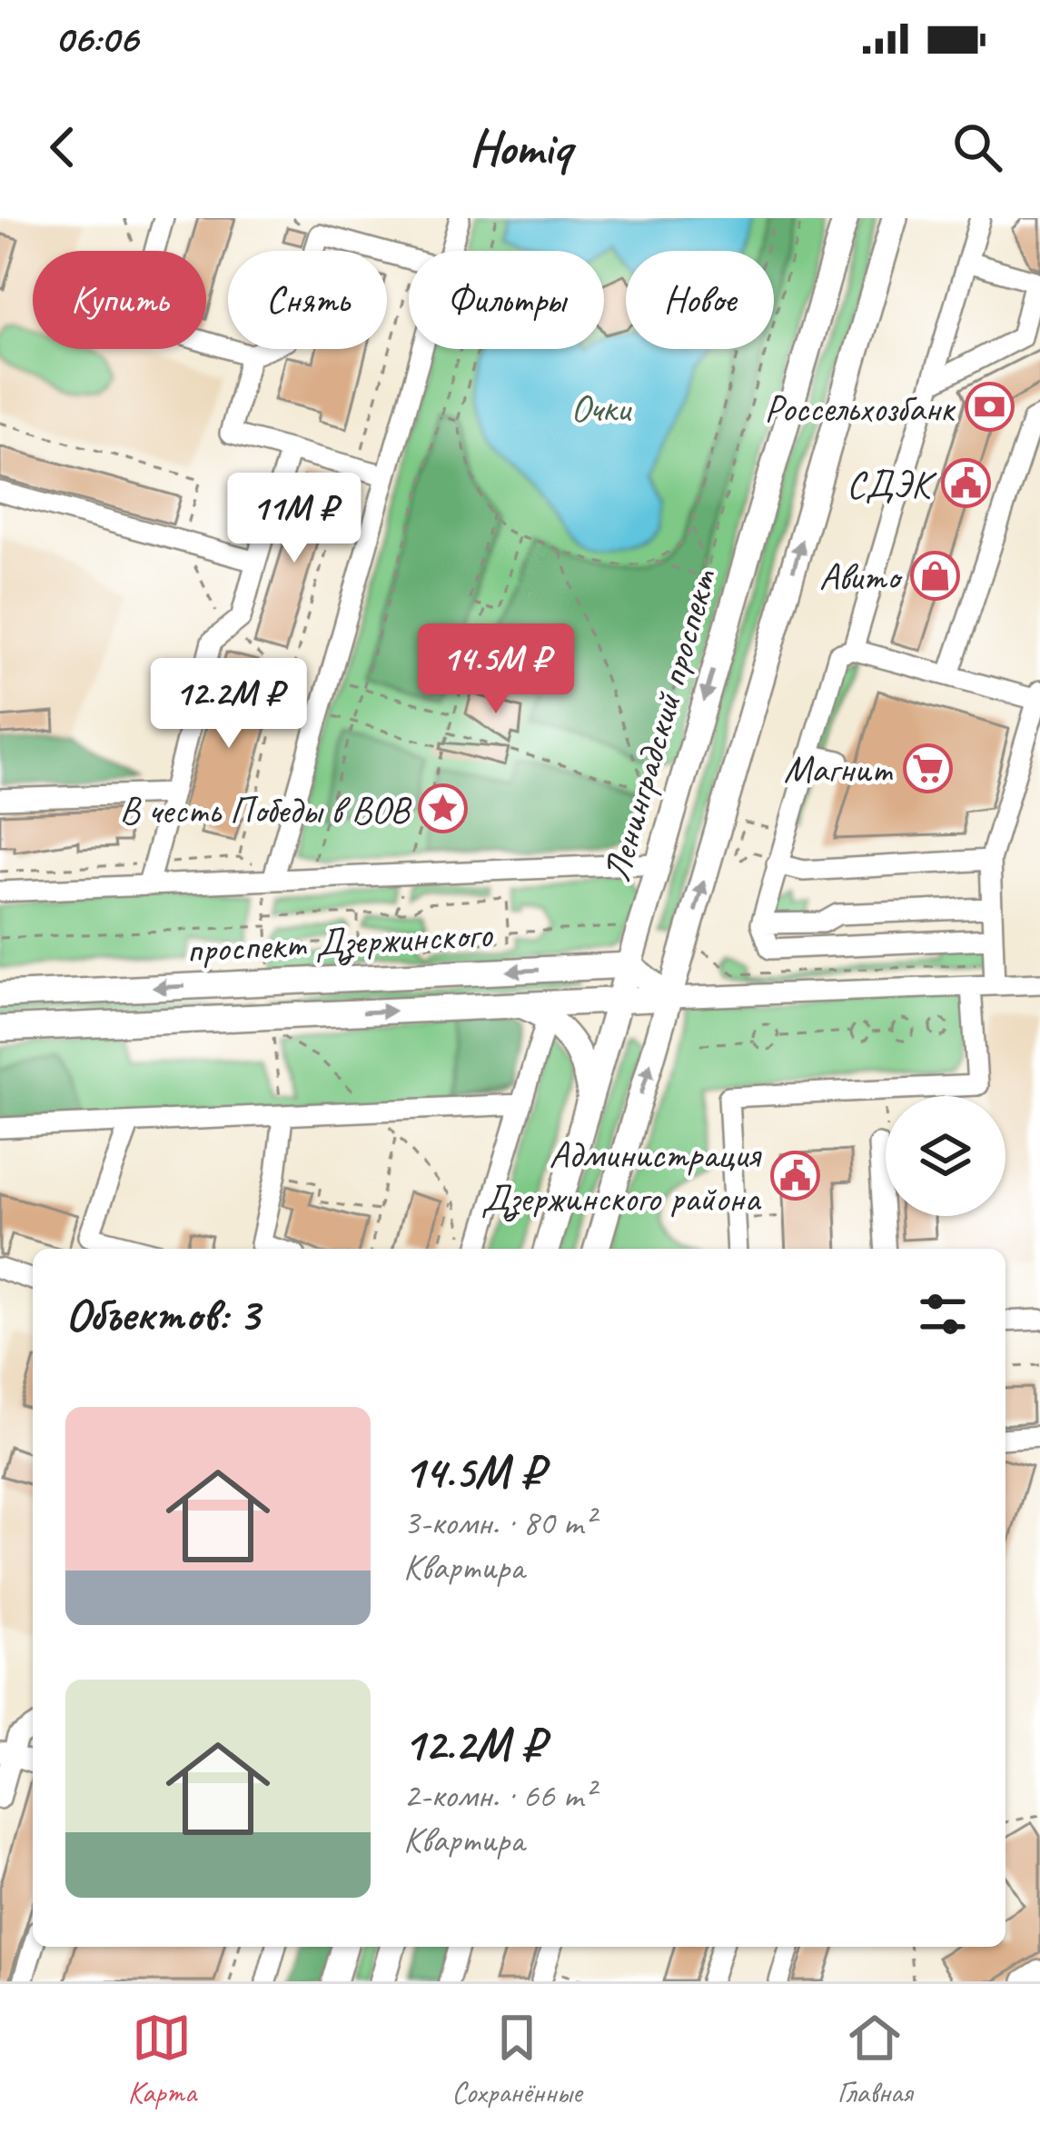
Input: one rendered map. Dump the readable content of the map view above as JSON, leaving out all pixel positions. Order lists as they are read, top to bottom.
{
  "streets": {
    "main road": ["Ленинградский проспект", "проспект Дзержинского"]
  },
  "crossings": [
    ["Ленинградский проспект", "проспект Дзержинского"]
  ],
  "parks": ["Очки"],
  "places": {
    "bank": ["Россельхозбанк"],
    "public building": ["СДЭК", "Администрация Дзержинского района"],
    "shop": ["Авито"],
    "supermarket": ["Магнит"],
    "place": ["В честь Победы в ВОВ"]
  },
  "page": {
    "status": "06:06",
    "header": "Homiq",
    "chip": [
      "Купить",
      "Снять",
      "Фильтры",
      "Новое"
    ],
    "price": ["11M ₽", "14.5M ₽", "12.2M ₽"],
    "heading": "Объектов: 3",
    "list": [
      {
        "name": "14.5M ₽",
        "note": "3-комн. · 80 m² · Квартира"
      },
      {
        "name": "12.2M ₽",
        "note": "2-комн. · 66 m² · Квартира"
      }
    ],
    "tabs": ["Карта", "Сохранённые", "Главная"]
  }
}
